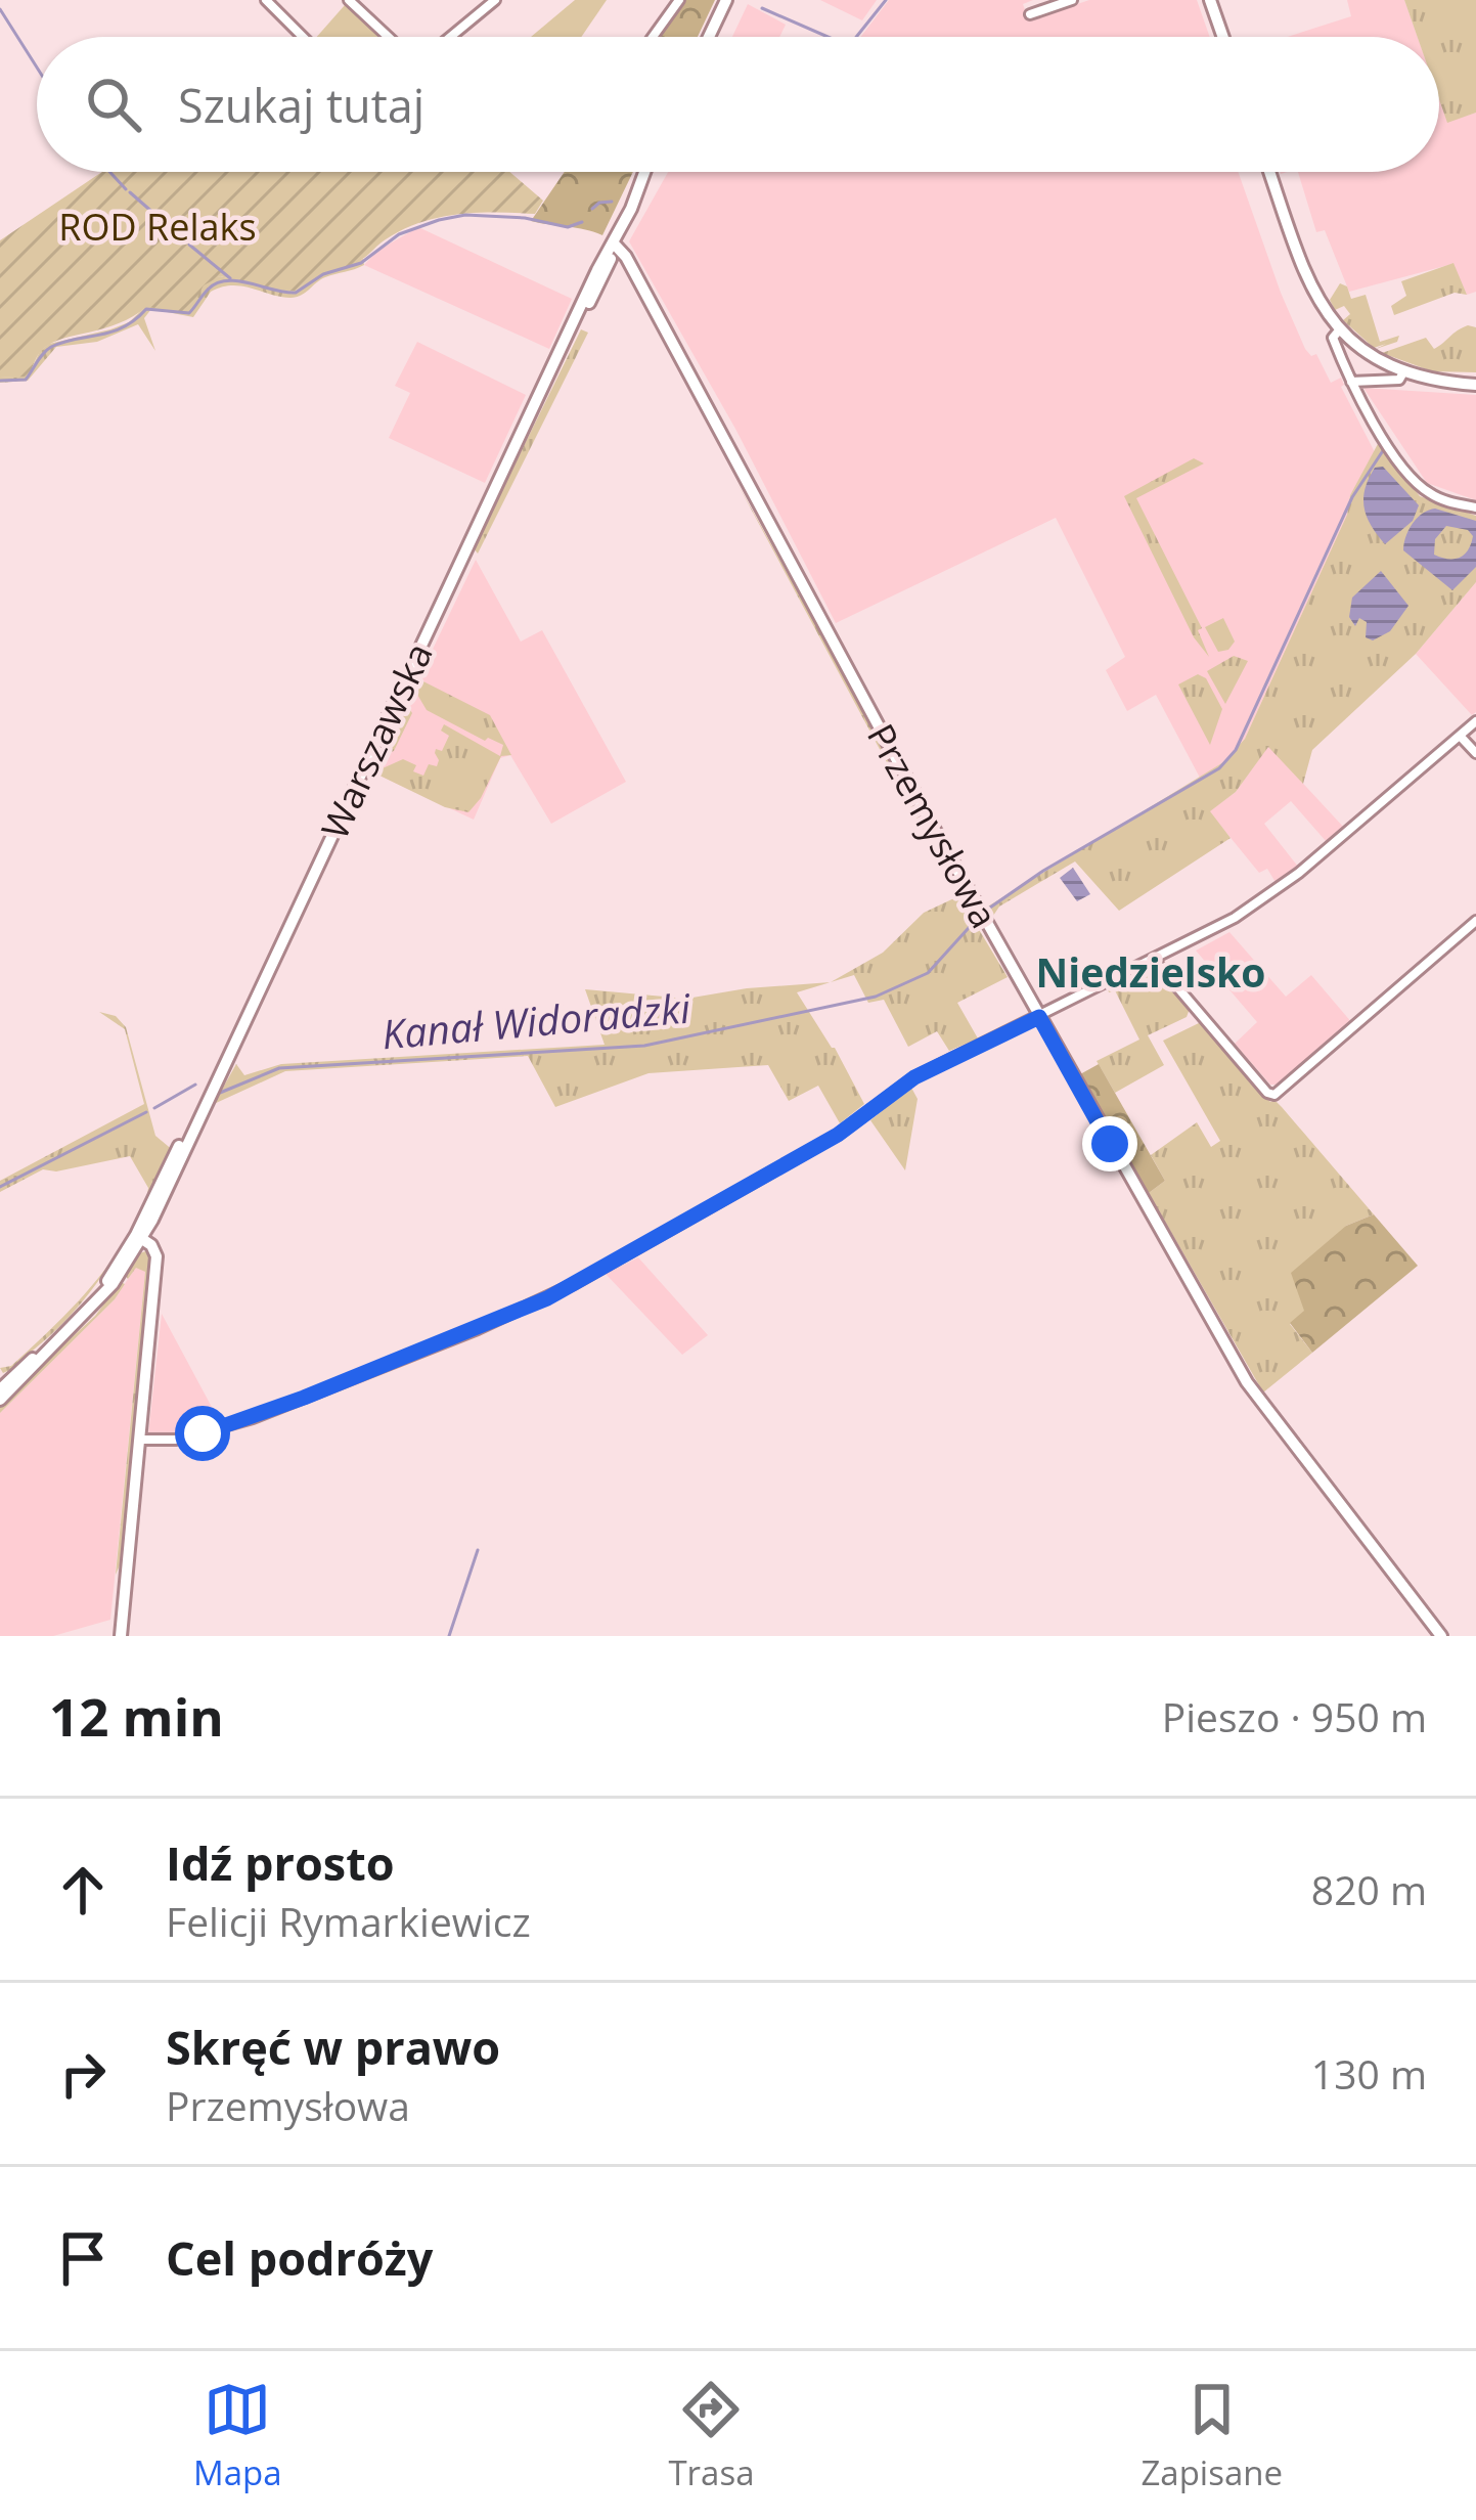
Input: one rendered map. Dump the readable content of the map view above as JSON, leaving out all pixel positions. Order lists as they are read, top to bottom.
{
  "streets": {
    "street": ["Warszawska", "Przemysłowa"]
  },
  "crossings": [
    ["Warszawska", "Przemysłowa"]
  ],
  "districts": ["Niedzielsko"],
  "water": ["Kanał Widoradzki"],
  "parks": ["ROD Relaks"],
  "page": {
    "search": "Szukaj tutaj",
    "heading": ["12 min", "Pieszo · 950 m"],
    "list": [
      ["Idź prosto", "Felicji Rymarkiewicz", "820 m"],
      ["Skręć w prawo", "Przemysłowa", "130 m"],
      "Cel podróży"
    ],
    "nav": ["Mapa", "Trasa", "Zapisane"]
  }
}
